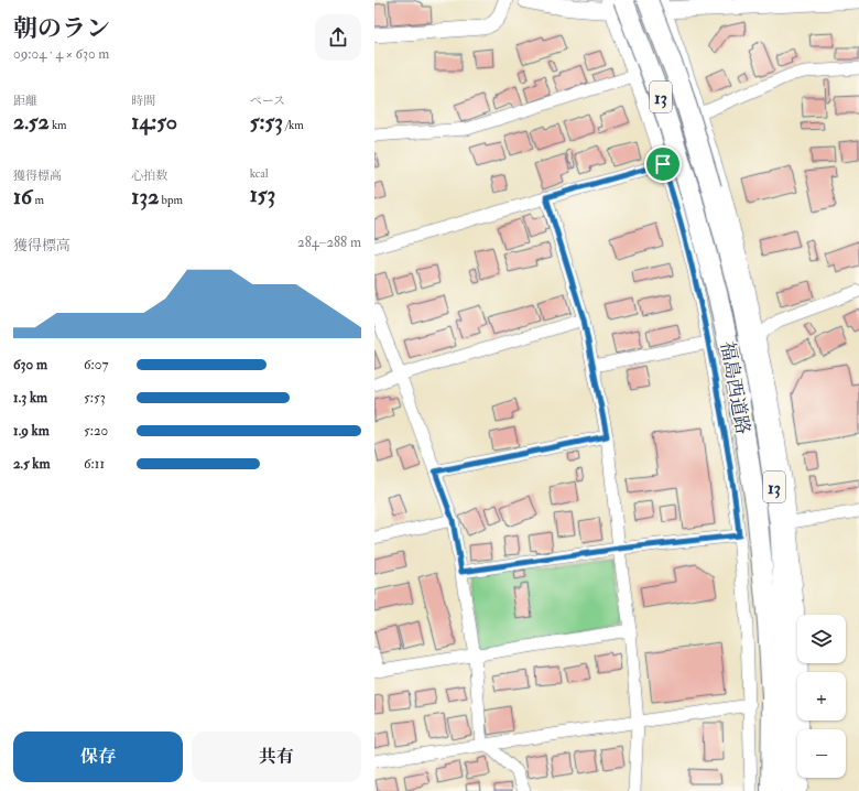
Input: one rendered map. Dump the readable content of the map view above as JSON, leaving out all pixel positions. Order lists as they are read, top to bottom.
{
  "streets": {
    "highway": ["13", "福島西道路"]
  },
  "page": {
    "heading": ["朝のラン", "09:04 · 4 × 630 m"],
    "stats": [
      ["距離", "2.52 km"],
      ["時間", "14:50"],
      ["ペース", "5:53 /km"],
      ["獲得標高", "16 m"],
      ["心拍数", "132 bpm"],
      ["kcal", "153"]
    ],
    "chart": ["獲得標高", "284–288 m"],
    "list": [
      {
        "name": "630 m",
        "note": "6:07"
      },
      {
        "name": "1.3 km",
        "note": "5:53"
      },
      {
        "name": "1.9 km",
        "note": "5:20"
      },
      {
        "name": "2.5 km",
        "note": "6:11"
      }
    ],
    "map_buttons": ["+", "−"],
    "buttons": ["保存", "共有"]
  }
}
